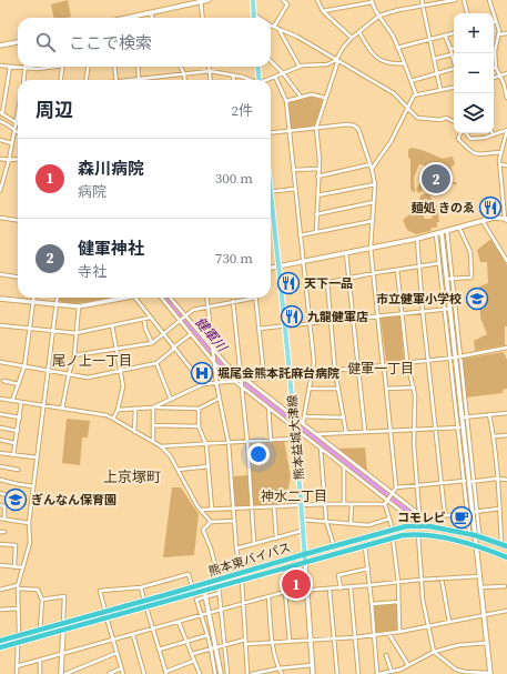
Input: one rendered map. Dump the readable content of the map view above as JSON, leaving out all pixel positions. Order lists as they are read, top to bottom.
{
  "streets": {
    "highway": ["熊本東バイパス"],
    "main road": ["熊本益城大津線"]
  },
  "crossings": [
    ["熊本益城大津線", "熊本東バイパス"]
  ],
  "districts": [
    "尾ノ上一丁目",
    "健軍一丁目",
    "上京塚町",
    "神水二丁目"
  ],
  "water": ["健軍川"],
  "places": {
    "restaurant": ["麺処 きのゑ", "天下一品", "九龍健軍店"],
    "school or university": ["市立健軍小学校", "ぎんなん保育園"],
    "hospital": ["堀尾会熊本託麻台病院"],
    "cafe": ["コモレビ"]
  },
  "page": {
    "map_buttons": ["+", "−"],
    "search": "ここで検索",
    "heading": ["周辺", "2件"],
    "list": [
      {
        "mark": "1",
        "name": "森川病院",
        "note": "病院",
        "value": "300 m"
      },
      {
        "mark": "2",
        "name": "健軍神社",
        "note": "寺社",
        "value": "730 m"
      }
    ],
    "pins": ["2", "1"]
  }
}
